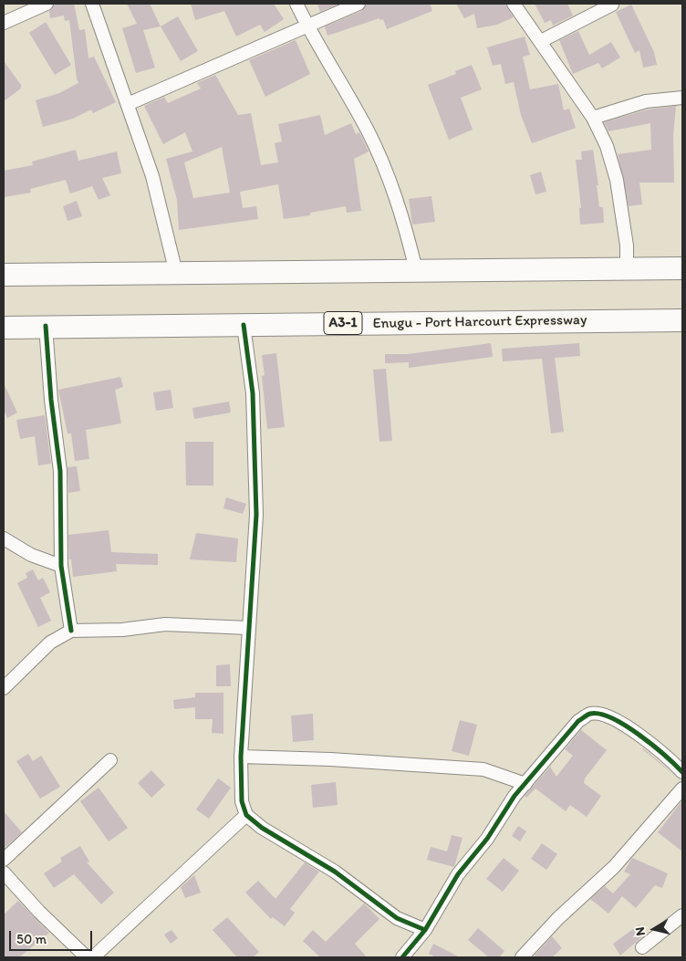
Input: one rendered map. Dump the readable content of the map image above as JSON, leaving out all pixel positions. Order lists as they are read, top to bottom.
{
  "streets": {
    "highway": ["Enugu - Port Harcourt Expressway", "A3-1"]
  },
  "scale_bar": "50 m",
  "north": "left"
}
